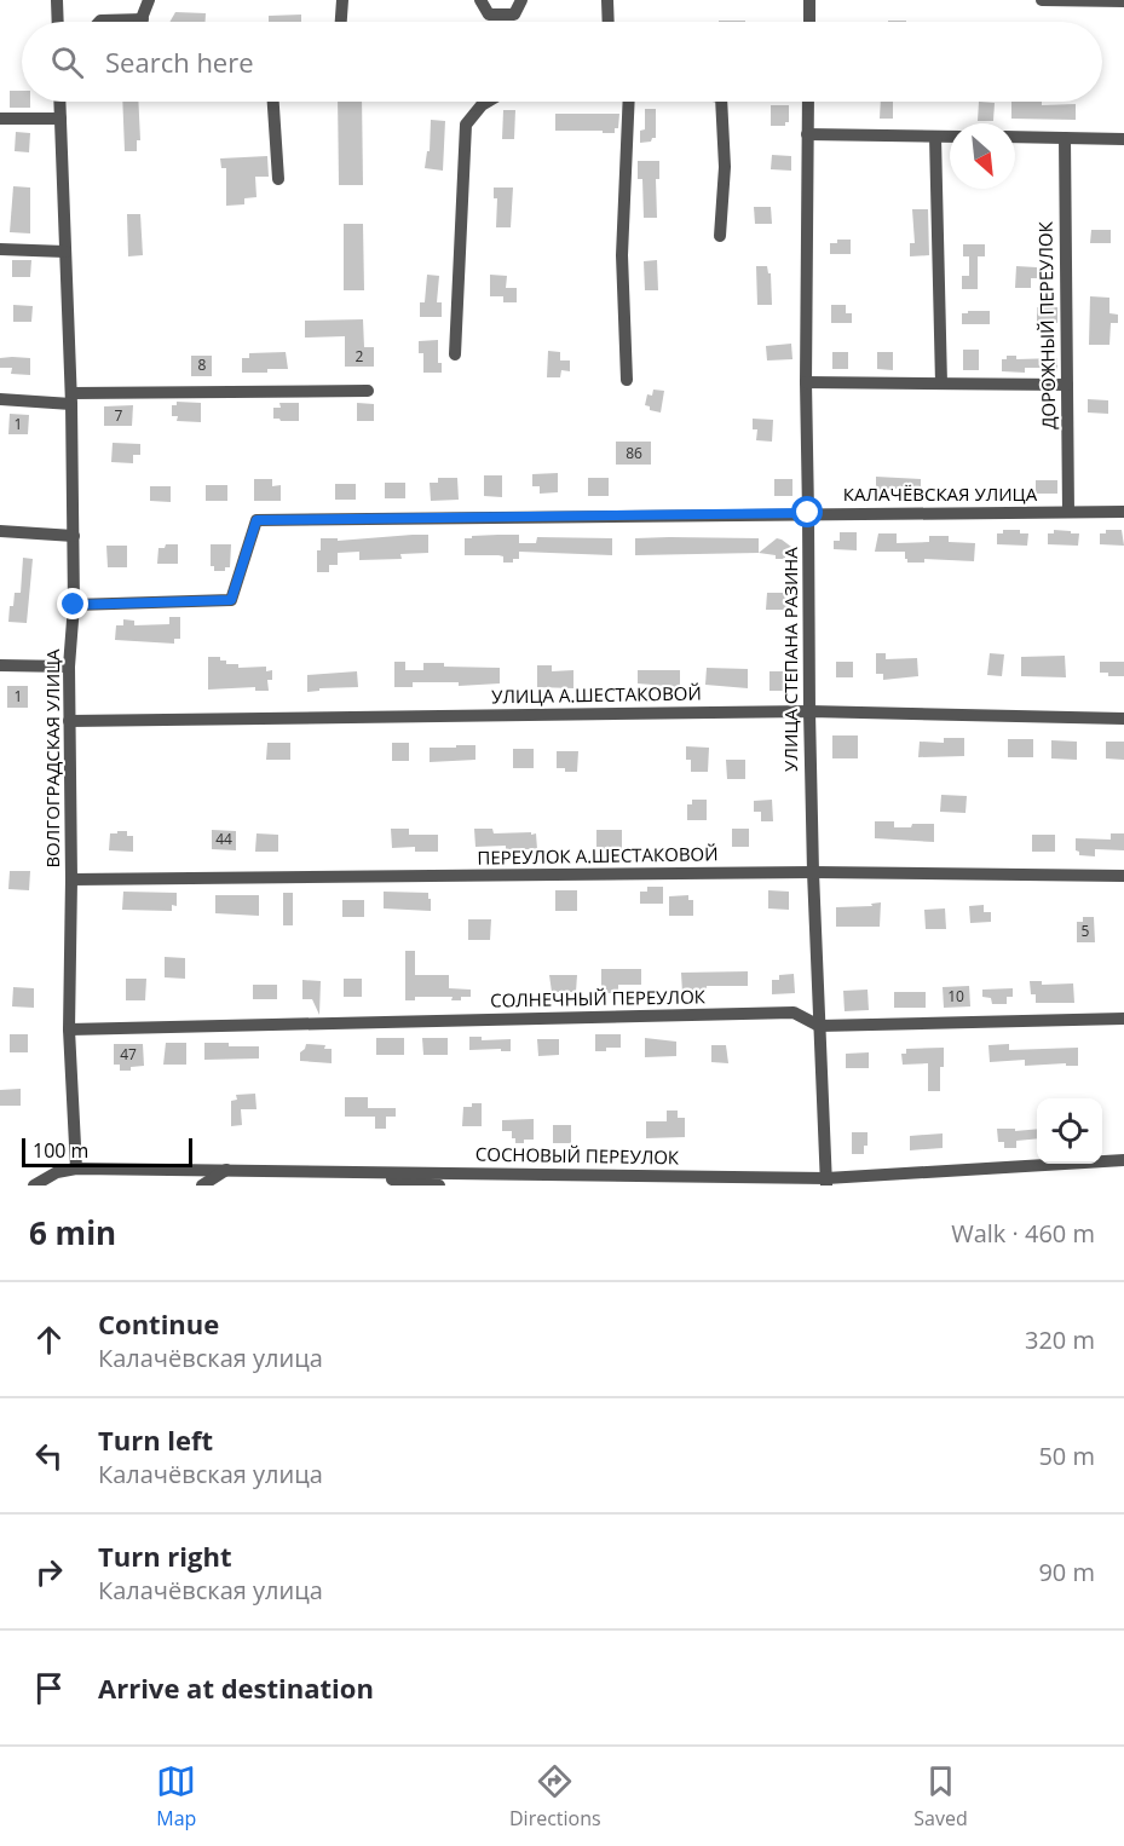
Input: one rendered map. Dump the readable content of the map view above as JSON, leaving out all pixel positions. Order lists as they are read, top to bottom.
{
  "streets": {
    "street": [
      "ДОРОЖНЫЙ ПЕРЕУЛОК",
      "КАЛАЧЁВСКАЯ УЛИЦА",
      "УЛИЦА СТЕПАНА РАЗИНА",
      "УЛИЦА А.ШЕСТАКОВОЙ",
      "ВОЛГОГРАДСКАЯ УЛИЦА",
      "ПЕРЕУЛОК А.ШЕСТАКОВОЙ",
      "СОЛНЕЧНЫЙ ПЕРЕУЛОК",
      "СОСНОВЫЙ ПЕРЕУЛОК"
    ]
  },
  "crossings": [
    ["ДОРОЖНЫЙ ПЕРЕУЛОК", "КАЛАЧЁВСКАЯ УЛИЦА"],
    ["КАЛАЧЁВСКАЯ УЛИЦА", "УЛИЦА СТЕПАНА РАЗИНА"],
    ["КАЛАЧЁВСКАЯ УЛИЦА", "ВОЛГОГРАДСКАЯ УЛИЦА"],
    ["УЛИЦА СТЕПАНА РАЗИНА", "УЛИЦА А.ШЕСТАКОВОЙ"],
    ["УЛИЦА СТЕПАНА РАЗИНА", "ПЕРЕУЛОК А.ШЕСТАКОВОЙ"],
    ["УЛИЦА СТЕПАНА РАЗИНА", "СОЛНЕЧНЫЙ ПЕРЕУЛОК"],
    ["УЛИЦА СТЕПАНА РАЗИНА", "СОСНОВЫЙ ПЕРЕУЛОК"],
    ["УЛИЦА А.ШЕСТАКОВОЙ", "ВОЛГОГРАДСКАЯ УЛИЦА"],
    ["ВОЛГОГРАДСКАЯ УЛИЦА", "ПЕРЕУЛОК А.ШЕСТАКОВОЙ"],
    ["ВОЛГОГРАДСКАЯ УЛИЦА", "СОЛНЕЧНЫЙ ПЕРЕУЛОК"],
    ["ВОЛГОГРАДСКАЯ УЛИЦА", "СОСНОВЫЙ ПЕРЕУЛОК"]
  ],
  "house_numbers": [
    "2",
    "8",
    "7",
    "1",
    "86",
    "1",
    "44",
    "5",
    "10",
    "47"
  ],
  "scale_bar": "100 m",
  "north": "bottom right",
  "page": {
    "search": "Search here",
    "scale": "100 m",
    "heading": ["6 min", "Walk · 460 m"],
    "list": [
      ["Continue", "Калачёвская улица", "320 m"],
      ["Turn left", "Калачёвская улица", "50 m"],
      ["Turn right", "Калачёвская улица", "90 m"],
      "Arrive at destination"
    ],
    "nav": ["Map", "Directions", "Saved"]
  }
}
